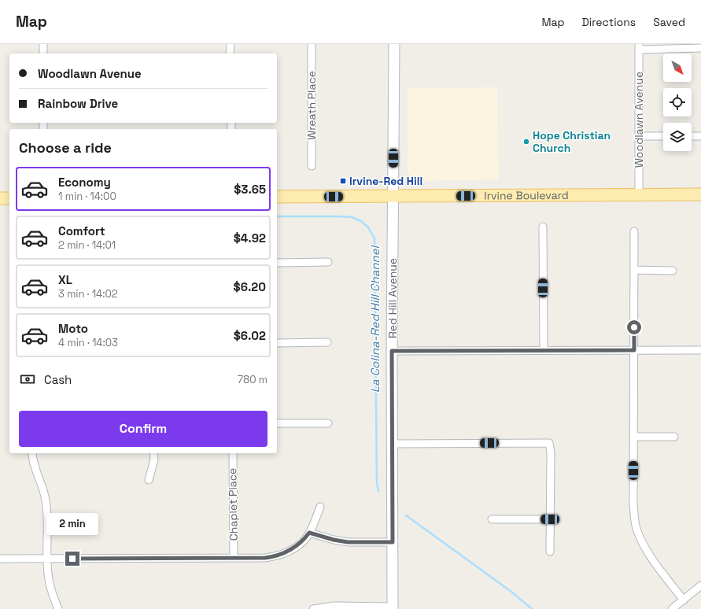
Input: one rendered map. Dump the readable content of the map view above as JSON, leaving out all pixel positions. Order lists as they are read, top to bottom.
{
  "streets": {
    "main road": ["Irvine Boulevard", "Red Hill Avenue"],
    "street": ["Wreath Place", "Woodlawn Avenue", "Chaplet Place"]
  },
  "crossings": [
    ["Woodlawn Avenue", "Irvine Boulevard"],
    ["Irvine Boulevard", "Red Hill Avenue"]
  ],
  "water": ["La Colina-Red Hill Channel"],
  "places": {
    "other": ["Hope Christian Church"],
    "transit": ["Irvine-Red Hill"]
  },
  "north": "bottom right",
  "page": {
    "header": "Map",
    "nav": ["Map", "Directions", "Saved"],
    "banner": ["Woodlawn Avenue", "Rainbow Drive"],
    "heading": "Choose a ride",
    "list": [
      {
        "name": "Economy",
        "note": "1 min · 14:00",
        "value": "$3.65"
      },
      {
        "name": "Comfort",
        "note": "2 min · 14:01",
        "value": "$4.92"
      },
      {
        "name": "XL",
        "note": "3 min · 14:02",
        "value": "$6.20"
      },
      {
        "name": "Moto",
        "note": "4 min · 14:03",
        "value": "$6.02"
      }
    ],
    "pay": ["Cash", "780 m"],
    "buttons": "Confirm",
    "bubble": "2 min"
  }
}
